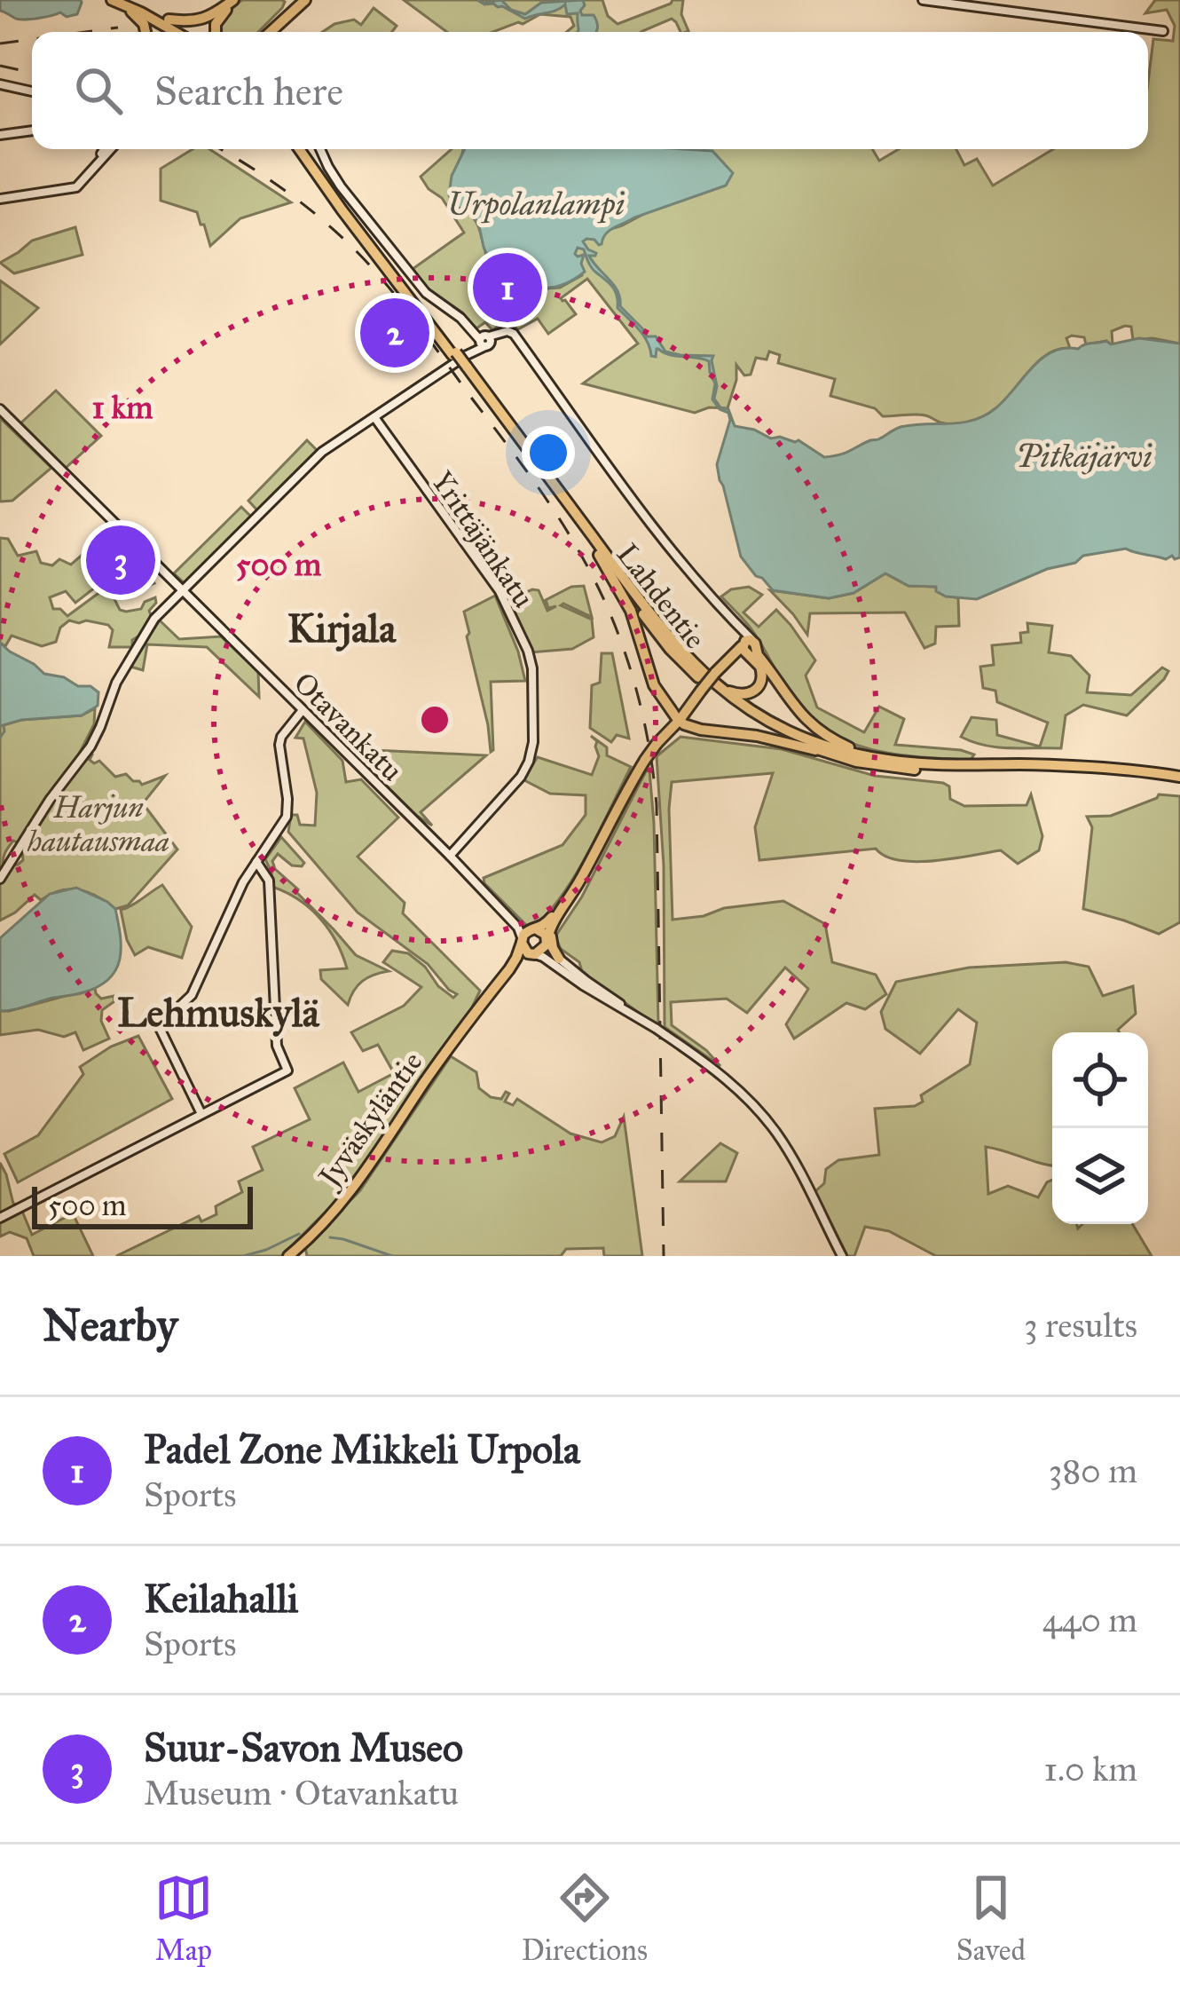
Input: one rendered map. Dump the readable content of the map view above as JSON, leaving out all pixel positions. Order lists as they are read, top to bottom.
{
  "streets": {
    "highway": ["Lahdentie", "Jyväskyläntie"],
    "street": ["Yrittäjänkatu", "Otavankatu"]
  },
  "crossings": [
    ["Yrittäjänkatu", "Otavankatu"],
    ["Otavankatu", "Jyväskyläntie"]
  ],
  "districts": ["Kirjala", "Lehmuskylä"],
  "water": ["Urpolanlampi", "Pitkäjärvi"],
  "parks": ["Harjun hautausmaa"],
  "scale_bar": "500 m",
  "page": {
    "search": "Search here",
    "pins": ["1", "2", "3"],
    "scale": "500 m",
    "heading": ["Nearby", "3 results"],
    "list": [
      {
        "mark": "1",
        "name": "Padel Zone Mikkeli Urpola",
        "note": "Sports",
        "value": "380 m"
      },
      {
        "mark": "2",
        "name": "Keilahalli",
        "note": "Sports",
        "value": "440 m"
      },
      {
        "mark": "3",
        "name": "Suur-Savon Museo",
        "note": "Museum · Otavankatu",
        "value": "1.0 km"
      }
    ],
    "nav": ["Map", "Directions", "Saved"]
  },
  "rings": ["1 km", "500 m"]
}
